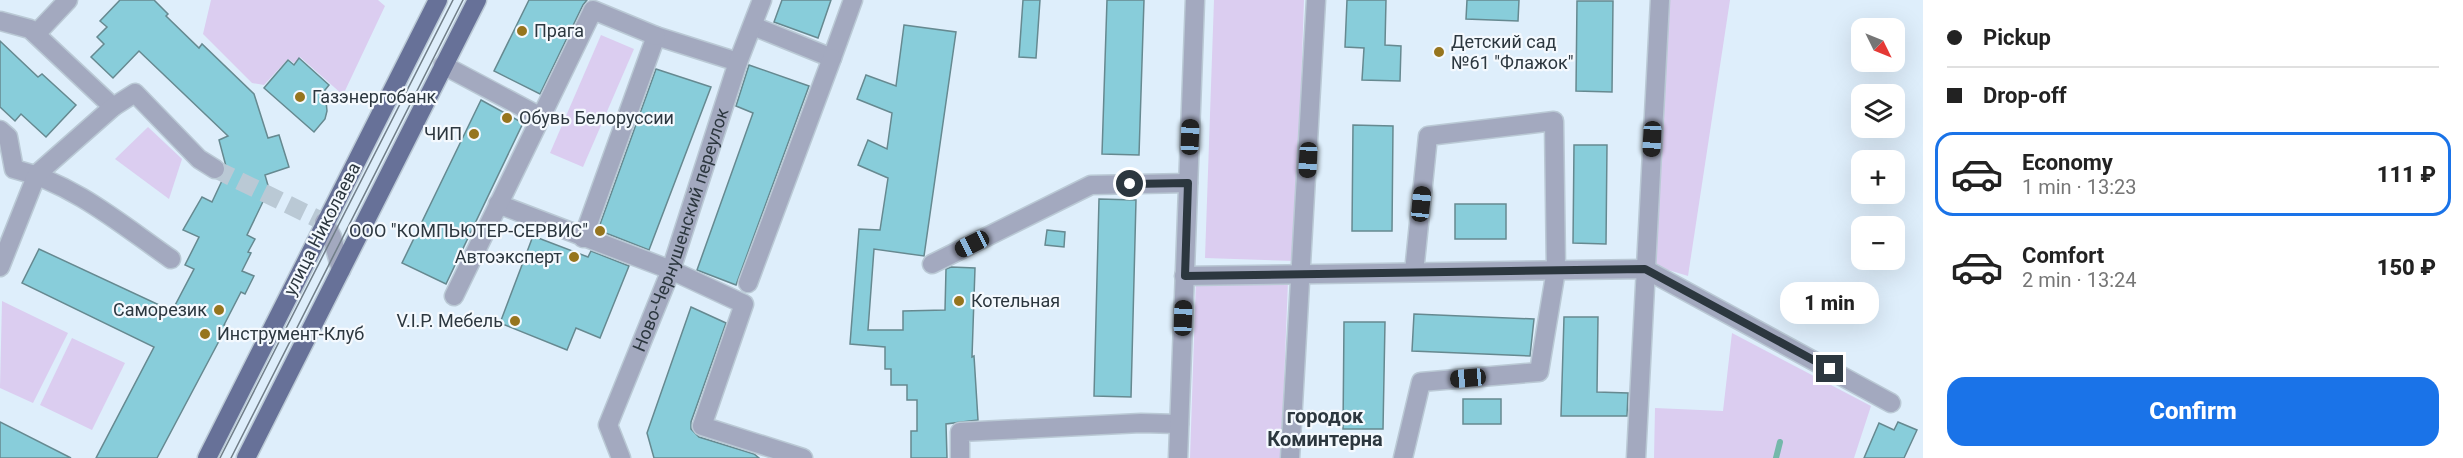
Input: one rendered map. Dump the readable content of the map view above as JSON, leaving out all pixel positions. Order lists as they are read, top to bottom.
{
  "streets": {
    "main road": ["улица Николаева"],
    "street": ["Ново-Чернушенский переулок"]
  },
  "districts": ["городок Коминтерна"],
  "places": [
    "Прага",
    "Детский сад №61 \"Флажок\"",
    "Газэнергобанк",
    "Обувь Белоруссии",
    "ЧИП",
    "ООО \"КОМПЬЮТЕР-СЕРВИС\"",
    "Автоэксперт",
    "Котельная",
    "Саморезик",
    "V.I.P. Мебель",
    "Инструмент-Клуб"
  ],
  "north": "bottom right",
  "page": {
    "banner": ["Pickup", "Drop-off"],
    "map_buttons": ["+", "−"],
    "list": [
      {
        "name": "Economy",
        "note": "1 min · 13:23",
        "value": "111 ₽"
      },
      {
        "name": "Comfort",
        "note": "2 min · 13:24",
        "value": "150 ₽"
      }
    ],
    "bubble": "1 min",
    "buttons": "Confirm"
  }
}
